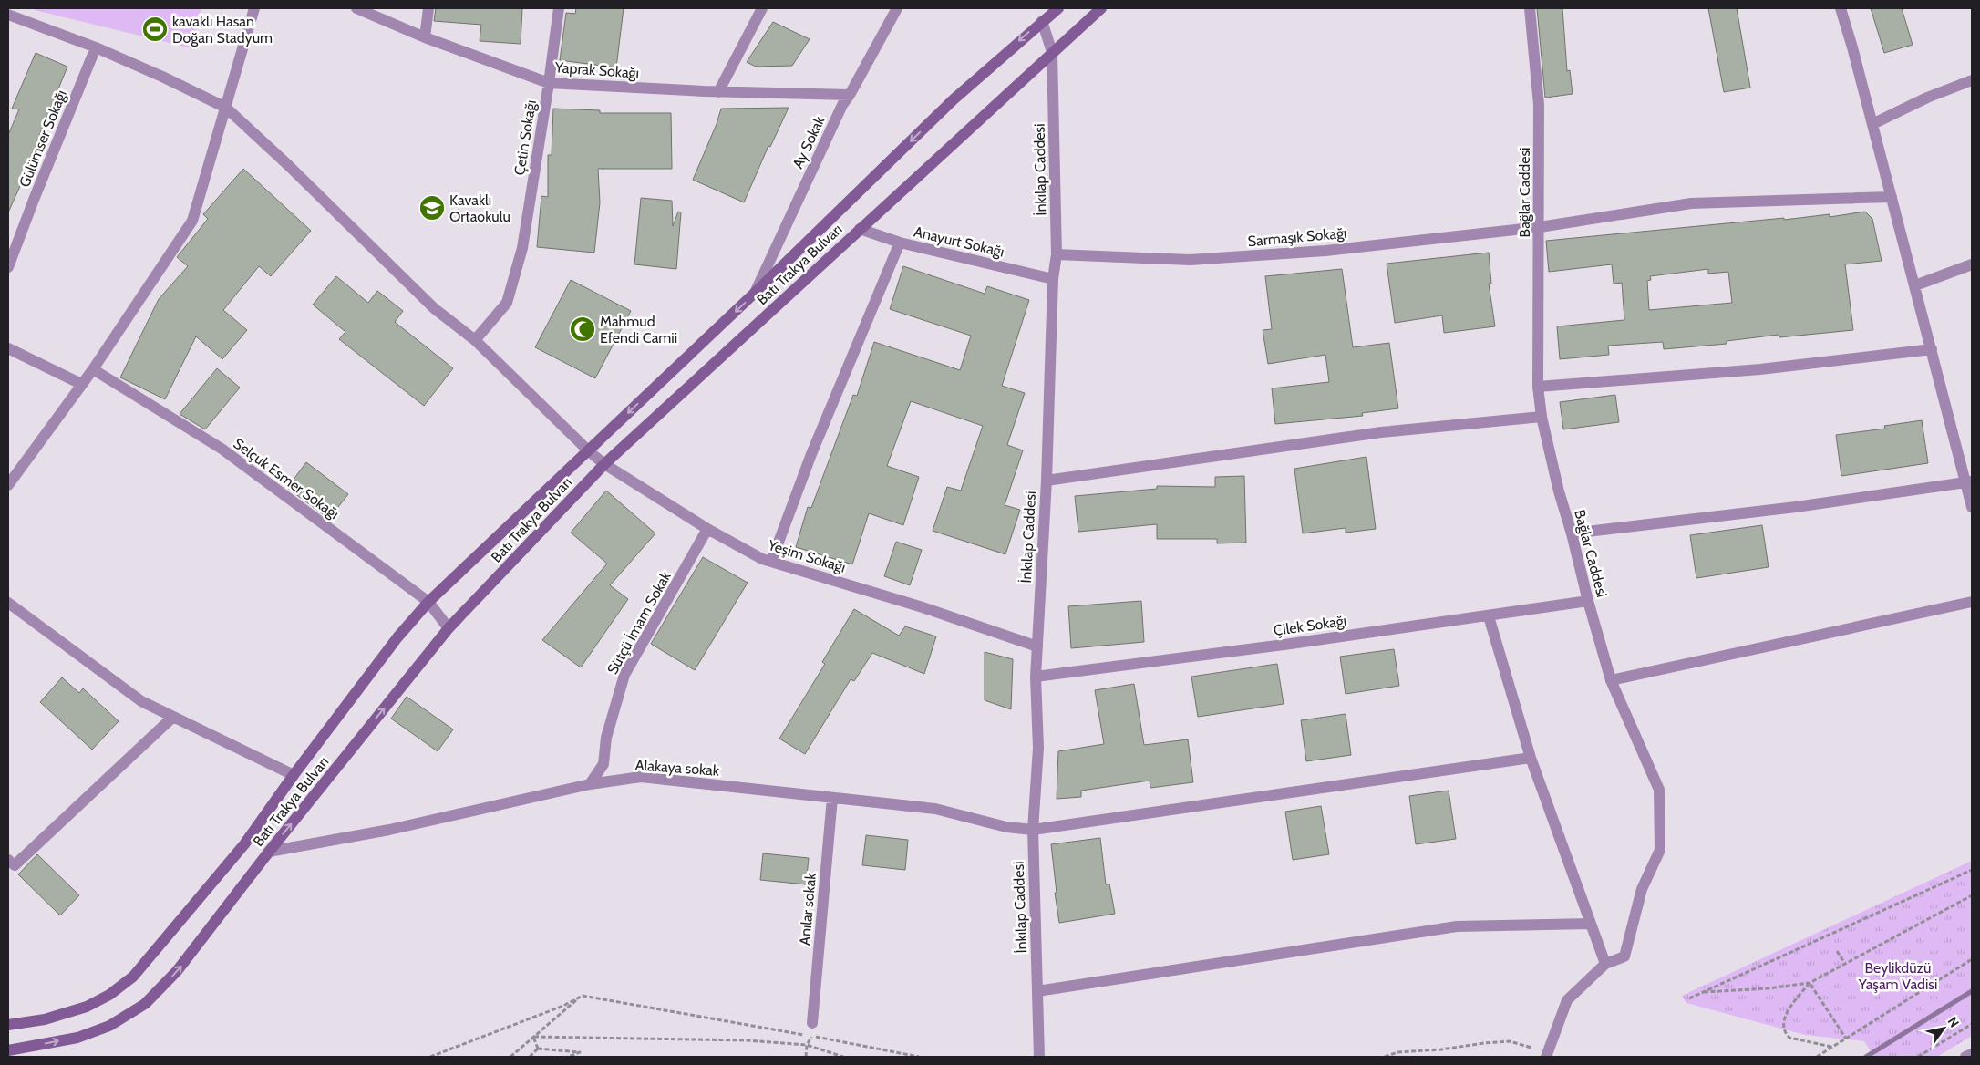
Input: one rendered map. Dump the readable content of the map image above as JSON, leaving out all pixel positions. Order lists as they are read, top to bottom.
{
  "streets": {
    "main road": ["Batı Trakya Bulvarı"],
    "street": [
      "Yaprak Sokağı",
      "Çetin Sokağı",
      "Gülümser Sokağı",
      "Ay Sokak",
      "İnkılap Caddesi",
      "Bağlar Caddesi",
      "Sarmaşık Sokağı",
      "Anayurt Sokağı",
      "Selçuk Esmer Sokağı",
      "Yeşim Sokağı",
      "Sütçü İmam Sokak",
      "Çilek Sokağı",
      "Alakaya sokak",
      "Anılar sokak"
    ]
  },
  "crossings": [
    ["Yaprak Sokağı", "Çetin Sokağı"],
    ["Yaprak Sokağı", "Ay Sokak"],
    ["Çetin Sokağı", "Yeşim Sokağı"],
    ["Gülümser Sokağı", "Yeşim Sokağı"],
    ["Ay Sokak", "Batı Trakya Bulvarı"],
    ["İnkılap Caddesi", "Sarmaşık Sokağı"],
    ["İnkılap Caddesi", "Anayurt Sokağı"],
    ["İnkılap Caddesi", "Batı Trakya Bulvarı"],
    ["İnkılap Caddesi", "Yeşim Sokağı"],
    ["İnkılap Caddesi", "Çilek Sokağı"],
    ["İnkılap Caddesi", "Alakaya sokak"],
    ["Bağlar Caddesi", "Sarmaşık Sokağı"],
    ["Bağlar Caddesi", "Çilek Sokağı"],
    ["Anayurt Sokağı", "Batı Trakya Bulvarı"],
    ["Batı Trakya Bulvarı", "Selçuk Esmer Sokağı"],
    ["Batı Trakya Bulvarı", "Yeşim Sokağı"],
    ["Batı Trakya Bulvarı", "Alakaya sokak"],
    ["Yeşim Sokağı", "Sütçü İmam Sokak"],
    ["Sütçü İmam Sokak", "Alakaya sokak"],
    ["Alakaya sokak", "Anılar sokak"]
  ],
  "parks": ["Beylikdüzü Yaşam Vadisi"],
  "places": {
    "sports": ["kavaklı Hasan Doğan Stadyum"],
    "school or university": ["Kavaklı Ortaokulu"],
    "mosque": ["Mahmud Efendi Camii"]
  },
  "north": "top right"
}
